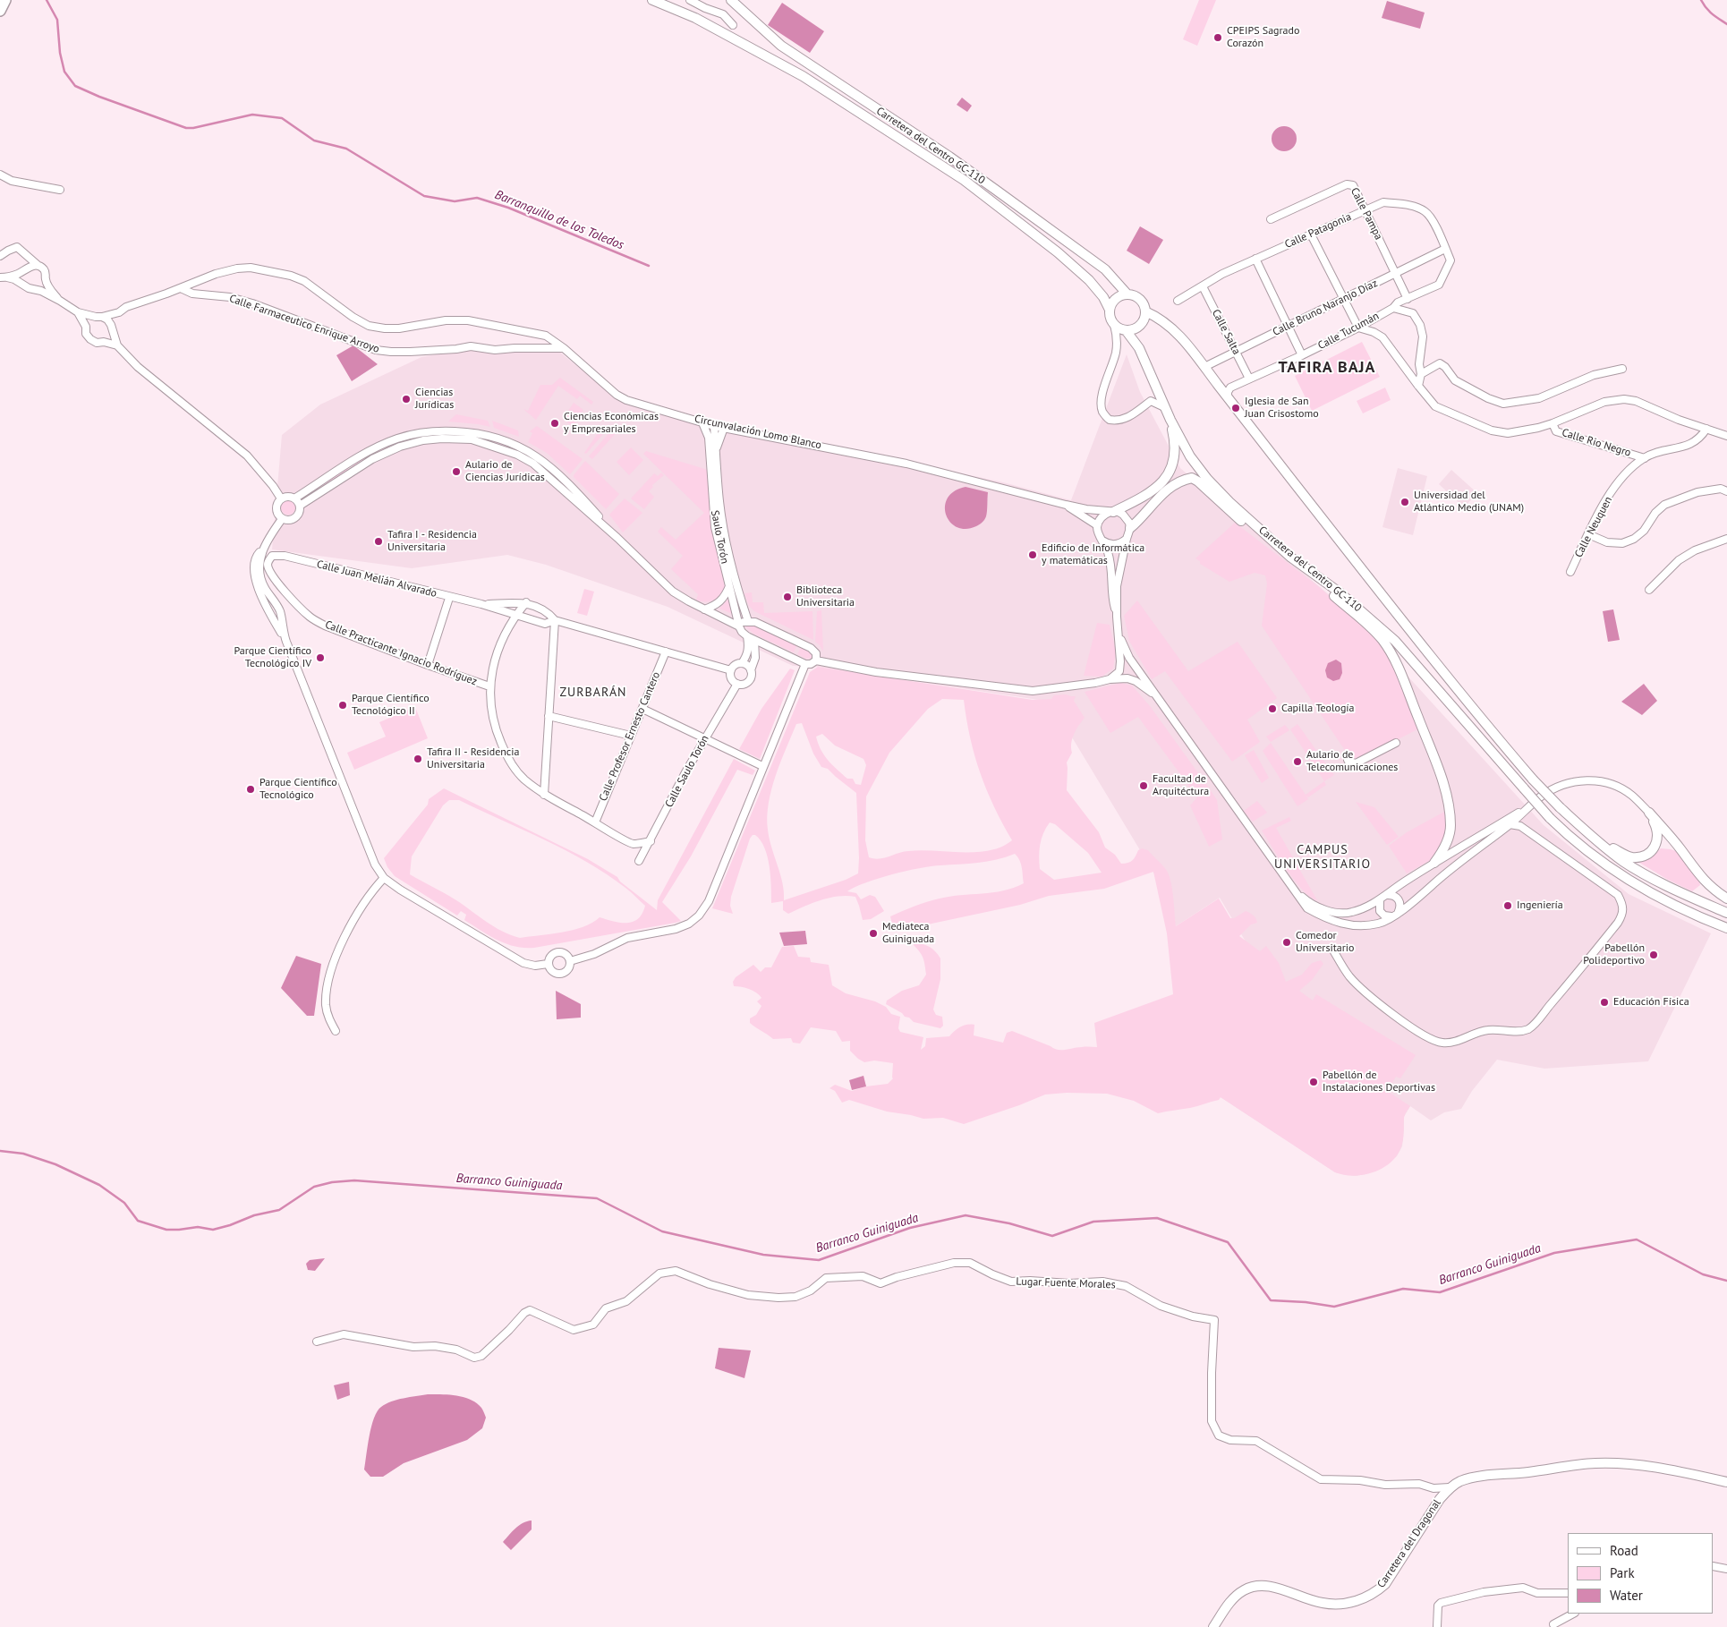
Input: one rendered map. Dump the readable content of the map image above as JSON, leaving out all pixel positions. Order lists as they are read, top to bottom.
{
  "streets": {
    "main road": ["Carretera del Centro GC-110", "Carretera del Dragonal"],
    "street": [
      "Calle Pampa",
      "Calle Patagonia",
      "Calle Bruno Naranjo Díaz",
      "Calle Farmaceutico Enrique Arroyo",
      "Calle Tucumán",
      "Calle Salta",
      "Circunvalación Lomo Blanco",
      "Calle Rio Negro",
      "Calle Neuquen",
      "Saulo Torón",
      "Calle Juan Melián Alvarado",
      "Calle Practicante Ignacio Rodríguez",
      "Calle Profesor Ernesto Cantero",
      "Calle Saulo Torón",
      "Lugar Fuente Morales"
    ]
  },
  "crossings": [
    ["Calle Pampa", "Calle Patagonia"],
    ["Calle Pampa", "Calle Bruno Naranjo Díaz"],
    ["Calle Pampa", "Calle Tucumán"],
    ["Calle Patagonia", "Calle Bruno Naranjo Díaz"],
    ["Calle Patagonia", "Calle Tucumán"],
    ["Calle Patagonia", "Calle Salta"],
    ["Calle Bruno Naranjo Díaz", "Calle Tucumán"],
    ["Calle Bruno Naranjo Díaz", "Calle Salta"],
    ["Calle Farmaceutico Enrique Arroyo", "Circunvalación Lomo Blanco"],
    ["Calle Tucumán", "Calle Salta"],
    ["Circunvalación Lomo Blanco", "Saulo Torón"],
    ["Calle Rio Negro", "Calle Neuquen"],
    ["Calle Juan Melián Alvarado", "Calle Practicante Ignacio Rodríguez"],
    ["Calle Juan Melián Alvarado", "Calle Profesor Ernesto Cantero"],
    ["Calle Juan Melián Alvarado", "Calle Saulo Torón"],
    ["Lugar Fuente Morales", "Carretera del Dragonal"]
  ],
  "districts": ["TAFIRA BAJA", "ZURBARÁN", "CAMPUS UNIVERSITARIO"],
  "water": ["Barranquillo de los Toledos", "Barranco Guiniguada"],
  "places": [
    "CPEIPS Sagrado Corazón",
    "Ciencias Jurídicas",
    "Iglesia de San Juan Crisostomo",
    "Ciencias Económicas y Empresariales",
    "Aulario de Ciencias Jurídicas",
    "Universidad del Atlántico Medio (UNAM)",
    "Tafira I - Residencia Universitaria",
    "Edificio de Informática y matemáticas",
    "Biblioteca Universitaria",
    "Parque Científico Tecnológico IV",
    "Parque Científico Tecnológico II",
    "Capilla Teología",
    "Tafira II - Residencia Universitaria",
    "Aulario de Telecomunicaciones",
    "Facultad de Arquitéctura",
    "Parque Científico Tecnológico",
    "Ingeniería",
    "Mediateca Guiniguada",
    "Comedor Universitario",
    "Pabellón Polideportivo",
    "Educación Física",
    "Pabellón de Instalaciones Deportivas"
  ],
  "legend": ["Road", "Park", "Water"]
}
